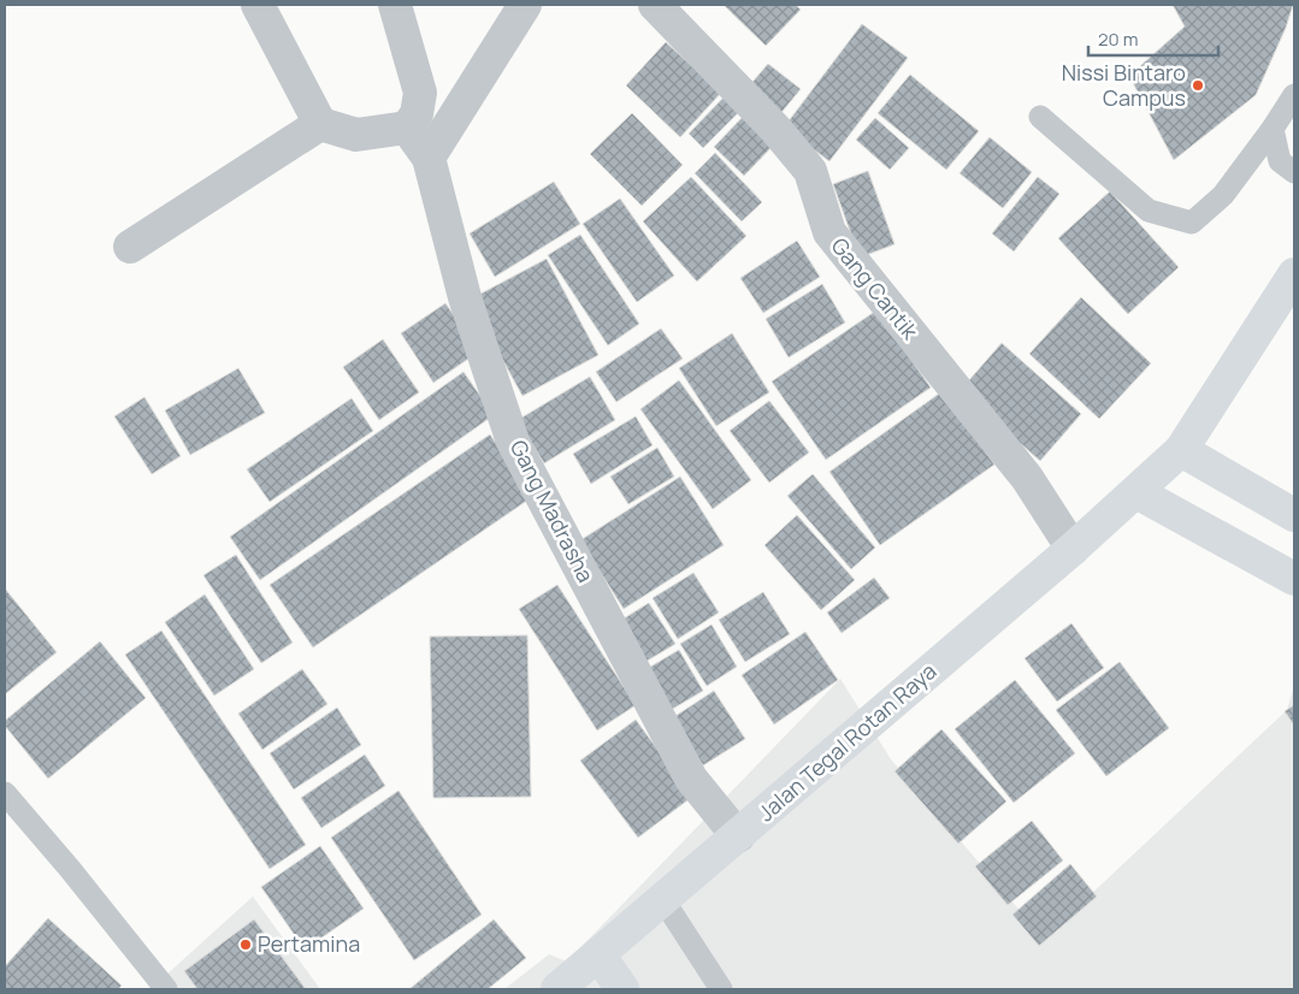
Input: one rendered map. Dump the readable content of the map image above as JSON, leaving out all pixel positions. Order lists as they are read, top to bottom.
{
  "streets": {
    "main road": ["Jalan Tegal Rotan Raya"],
    "street": ["Gang Cantik", "Gang Madrasha"]
  },
  "crossings": [
    ["Gang Cantik", "Jalan Tegal Rotan Raya"],
    ["Gang Madrasha", "Jalan Tegal Rotan Raya"]
  ],
  "places": ["Nissi Bintaro Campus", "Pertamina"],
  "scale_bar": "20 m"
}
